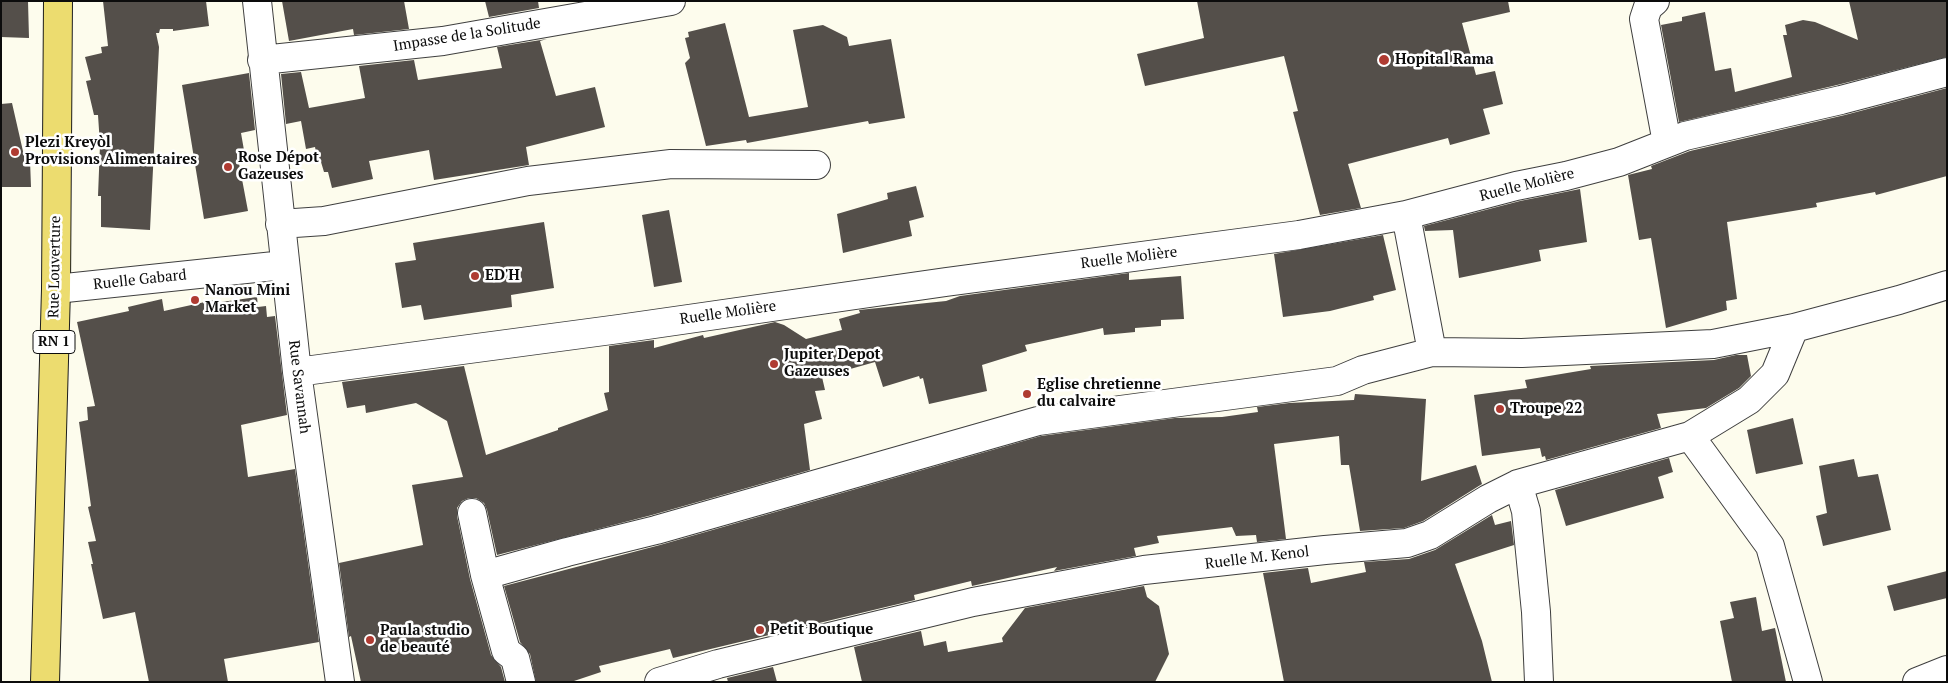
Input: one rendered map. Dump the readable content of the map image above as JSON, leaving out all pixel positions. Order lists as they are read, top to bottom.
{
  "streets": {
    "main road": ["Rue Louverture", "RN 1"],
    "street": [
      "Impasse de la Solitude",
      "Ruelle Molière",
      "Ruelle Gabard",
      "Rue Savannah",
      "Ruelle M. Kenol"
    ]
  },
  "crossings": [
    ["Impasse de la Solitude", "Rue Savannah"],
    ["Ruelle Molière", "Rue Savannah"],
    ["Rue Louverture", "Ruelle Gabard"],
    ["Ruelle Gabard", "Rue Savannah"]
  ],
  "places": [
    "Hopital Rama",
    "Plezi Kreyòl Provisions Alimentaires",
    "Rose Dépot Gazeuses",
    "ED'H",
    "Nanou Mini Market",
    "Jupiter Depot Gazeuses",
    "Eglise chretienne du calvaire",
    "Troupe 22",
    "Petit Boutique",
    "Paula studio de beauté"
  ]
}
